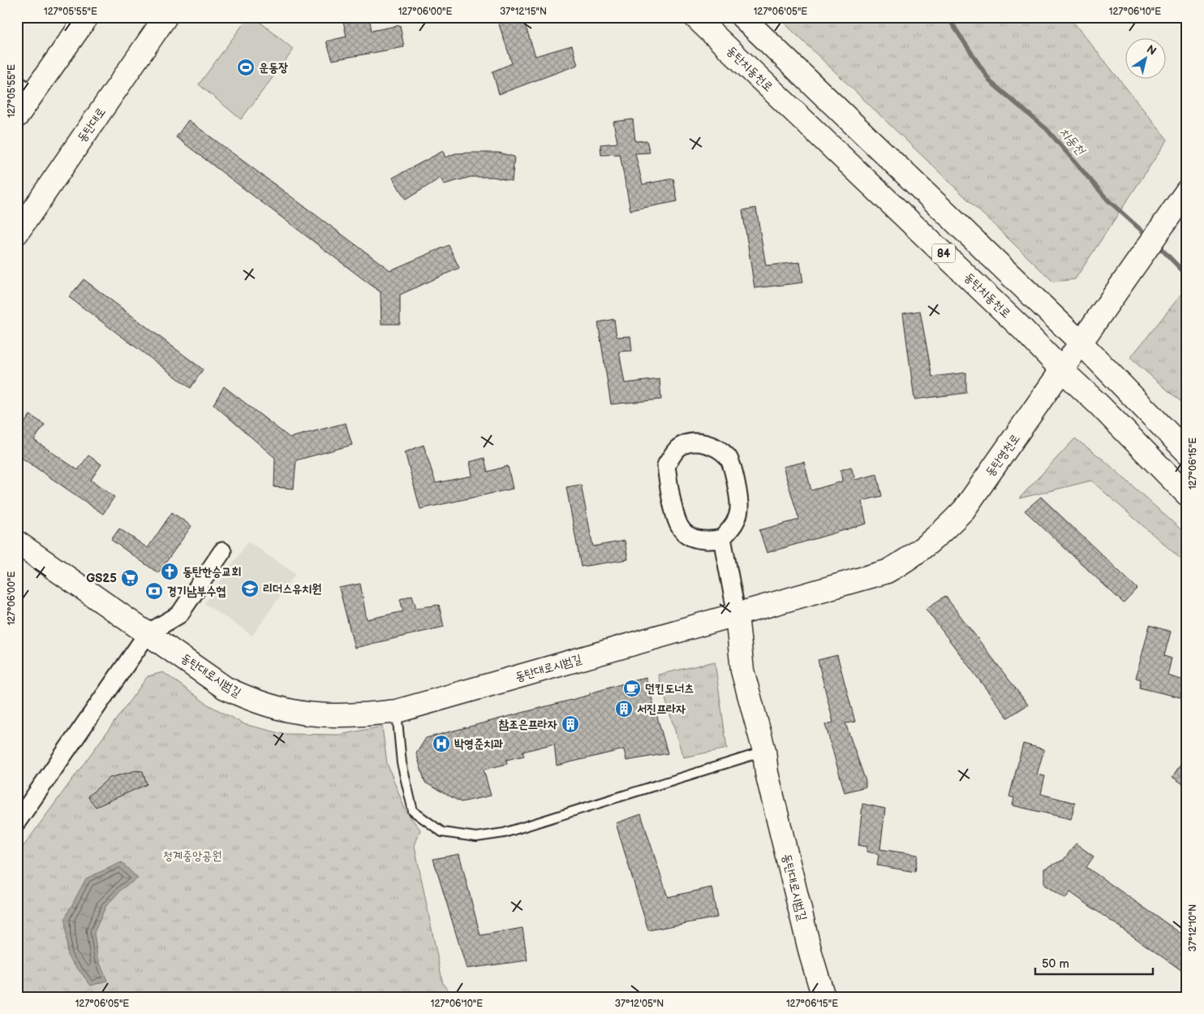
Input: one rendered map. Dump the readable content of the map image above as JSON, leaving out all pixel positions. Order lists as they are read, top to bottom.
{
  "streets": {
    "street": [
      "동탄치동천로",
      "동탄대로",
      "84",
      "동탄영천로",
      "동탄대로시범길"
    ]
  },
  "crossings": [
    ["동탄치동천로", "동탄영천로"],
    ["84", "동탄영천로"],
    ["동탄영천로", "동탄대로시범길"]
  ],
  "water": ["치동천"],
  "parks": ["청계중앙공원"],
  "places": {
    "sports": ["운동장"],
    "church": ["동탄한승교회"],
    "supermarket": ["GS25"],
    "school or university": ["리더스유치원"],
    "bank": ["경기남부수협"],
    "cafe": ["던킨도너츠"],
    "building": ["서진프라자", "참조은프라자"],
    "hospital": ["박영준치과"]
  },
  "scale_bar": "50 m",
  "north": "top right",
  "coordinates": [
    "127°05'55\"E",
    "127°06'00\"E",
    "37°12'15\"N",
    "127°06'05\"E",
    "127°06'10\"E",
    "127°06'15\"E",
    "37°12'10\"N",
    "37°12'05\"N"
  ]
}
